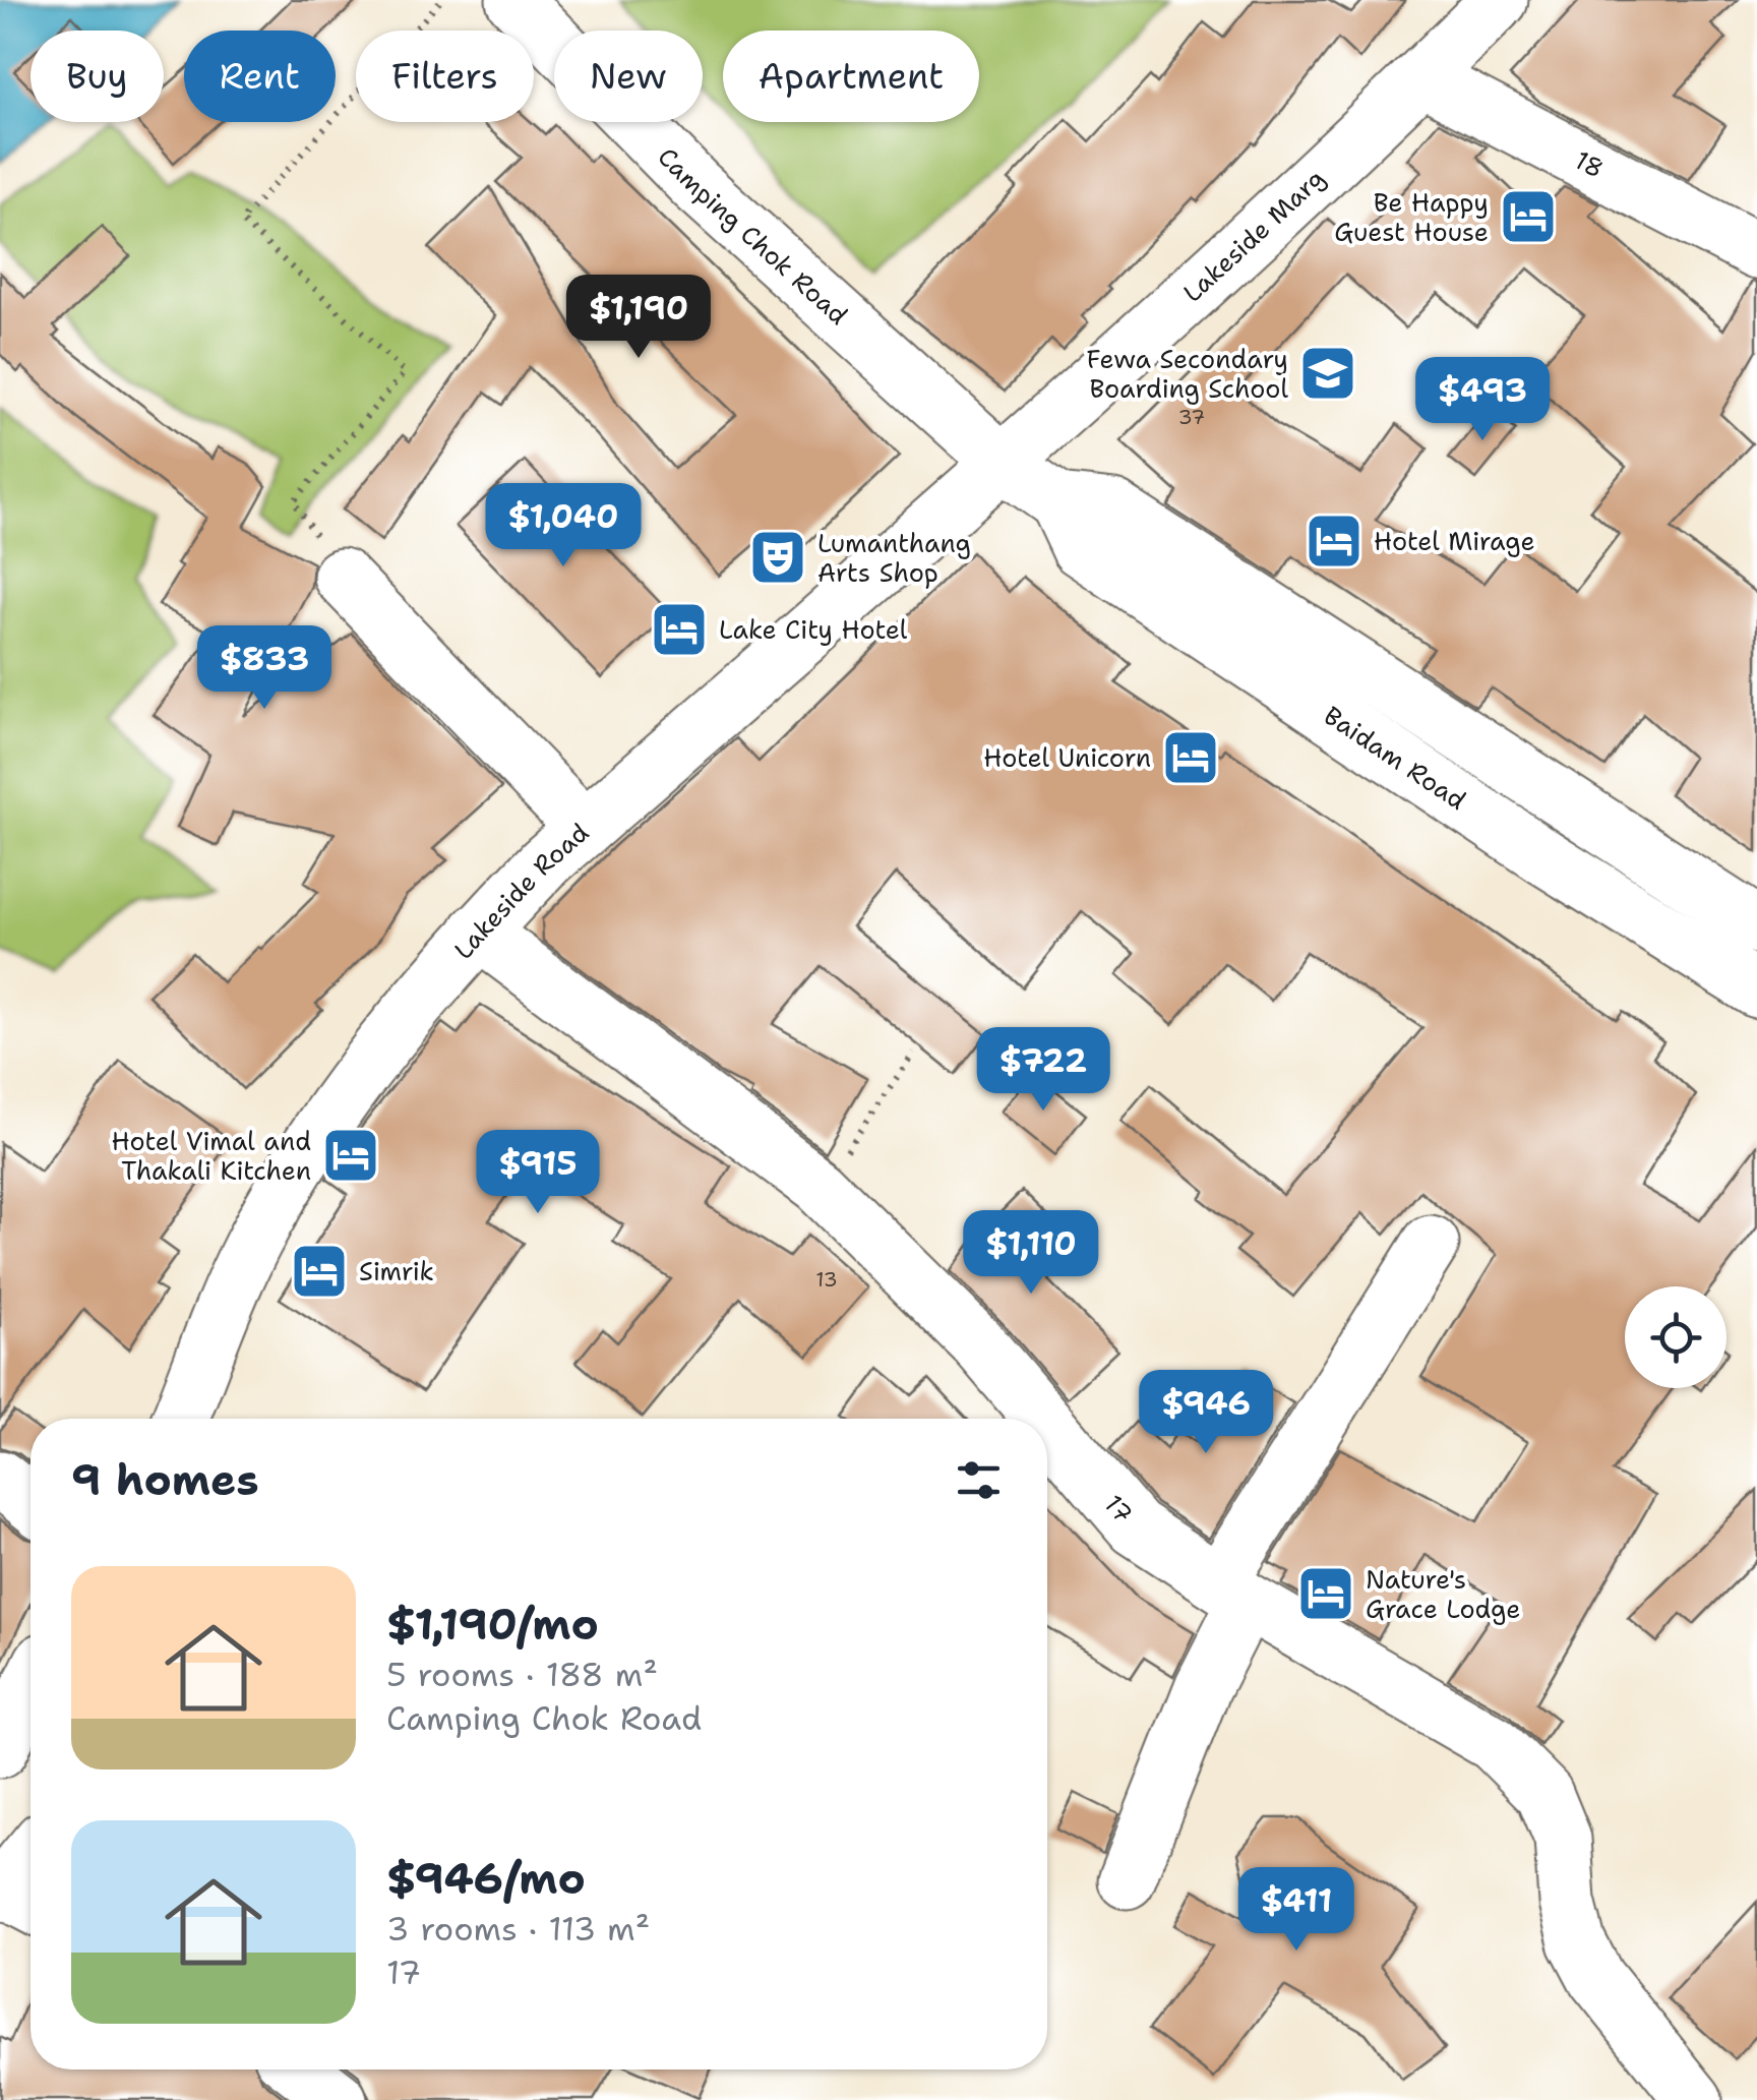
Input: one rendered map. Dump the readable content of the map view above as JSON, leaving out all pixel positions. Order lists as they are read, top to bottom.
{
  "streets": {
    "street": [
      "18",
      "Lakeside Marg",
      "Camping Chok Road",
      "Baidam Road",
      "Lakeside Road",
      "17"
    ]
  },
  "crossings": [
    ["18", "Lakeside Marg"],
    ["Lakeside Marg", "Camping Chok Road"],
    ["Lakeside Marg", "Baidam Road"],
    ["Lakeside Marg", "Lakeside Road"],
    ["Camping Chok Road", "Baidam Road"],
    ["Camping Chok Road", "Lakeside Road"],
    ["Baidam Road", "Lakeside Road"],
    ["Lakeside Road", "17"]
  ],
  "places": {
    "hotel": [
      "Be Happy Guest House",
      "Hotel Mirage",
      "Lake City Hotel",
      "Hotel Unicorn",
      "Hotel Vimal and Thakali Kitchen",
      "Simrik",
      "Nature's Grace Lodge"
    ],
    "school or university": ["Fewa Secondary Boarding School"],
    "theatre": ["Lumanthang Arts Shop"]
  },
  "house_numbers": ["37", "13"],
  "page": {
    "chip": [
      "Buy",
      "Rent",
      "Filters",
      "New",
      "Apartment"
    ],
    "price": [
      "$1,190",
      "$493",
      "$1,040",
      "$833",
      "$722",
      "$915",
      "$1,110",
      "$946",
      "$411"
    ],
    "heading": "9 homes",
    "list": [
      {
        "name": "$1,190/mo",
        "note": "5 rooms · 188 m² · Camping Chok Road"
      },
      {
        "name": "$946/mo",
        "note": "3 rooms · 113 m² · 17"
      }
    ]
  }
}
